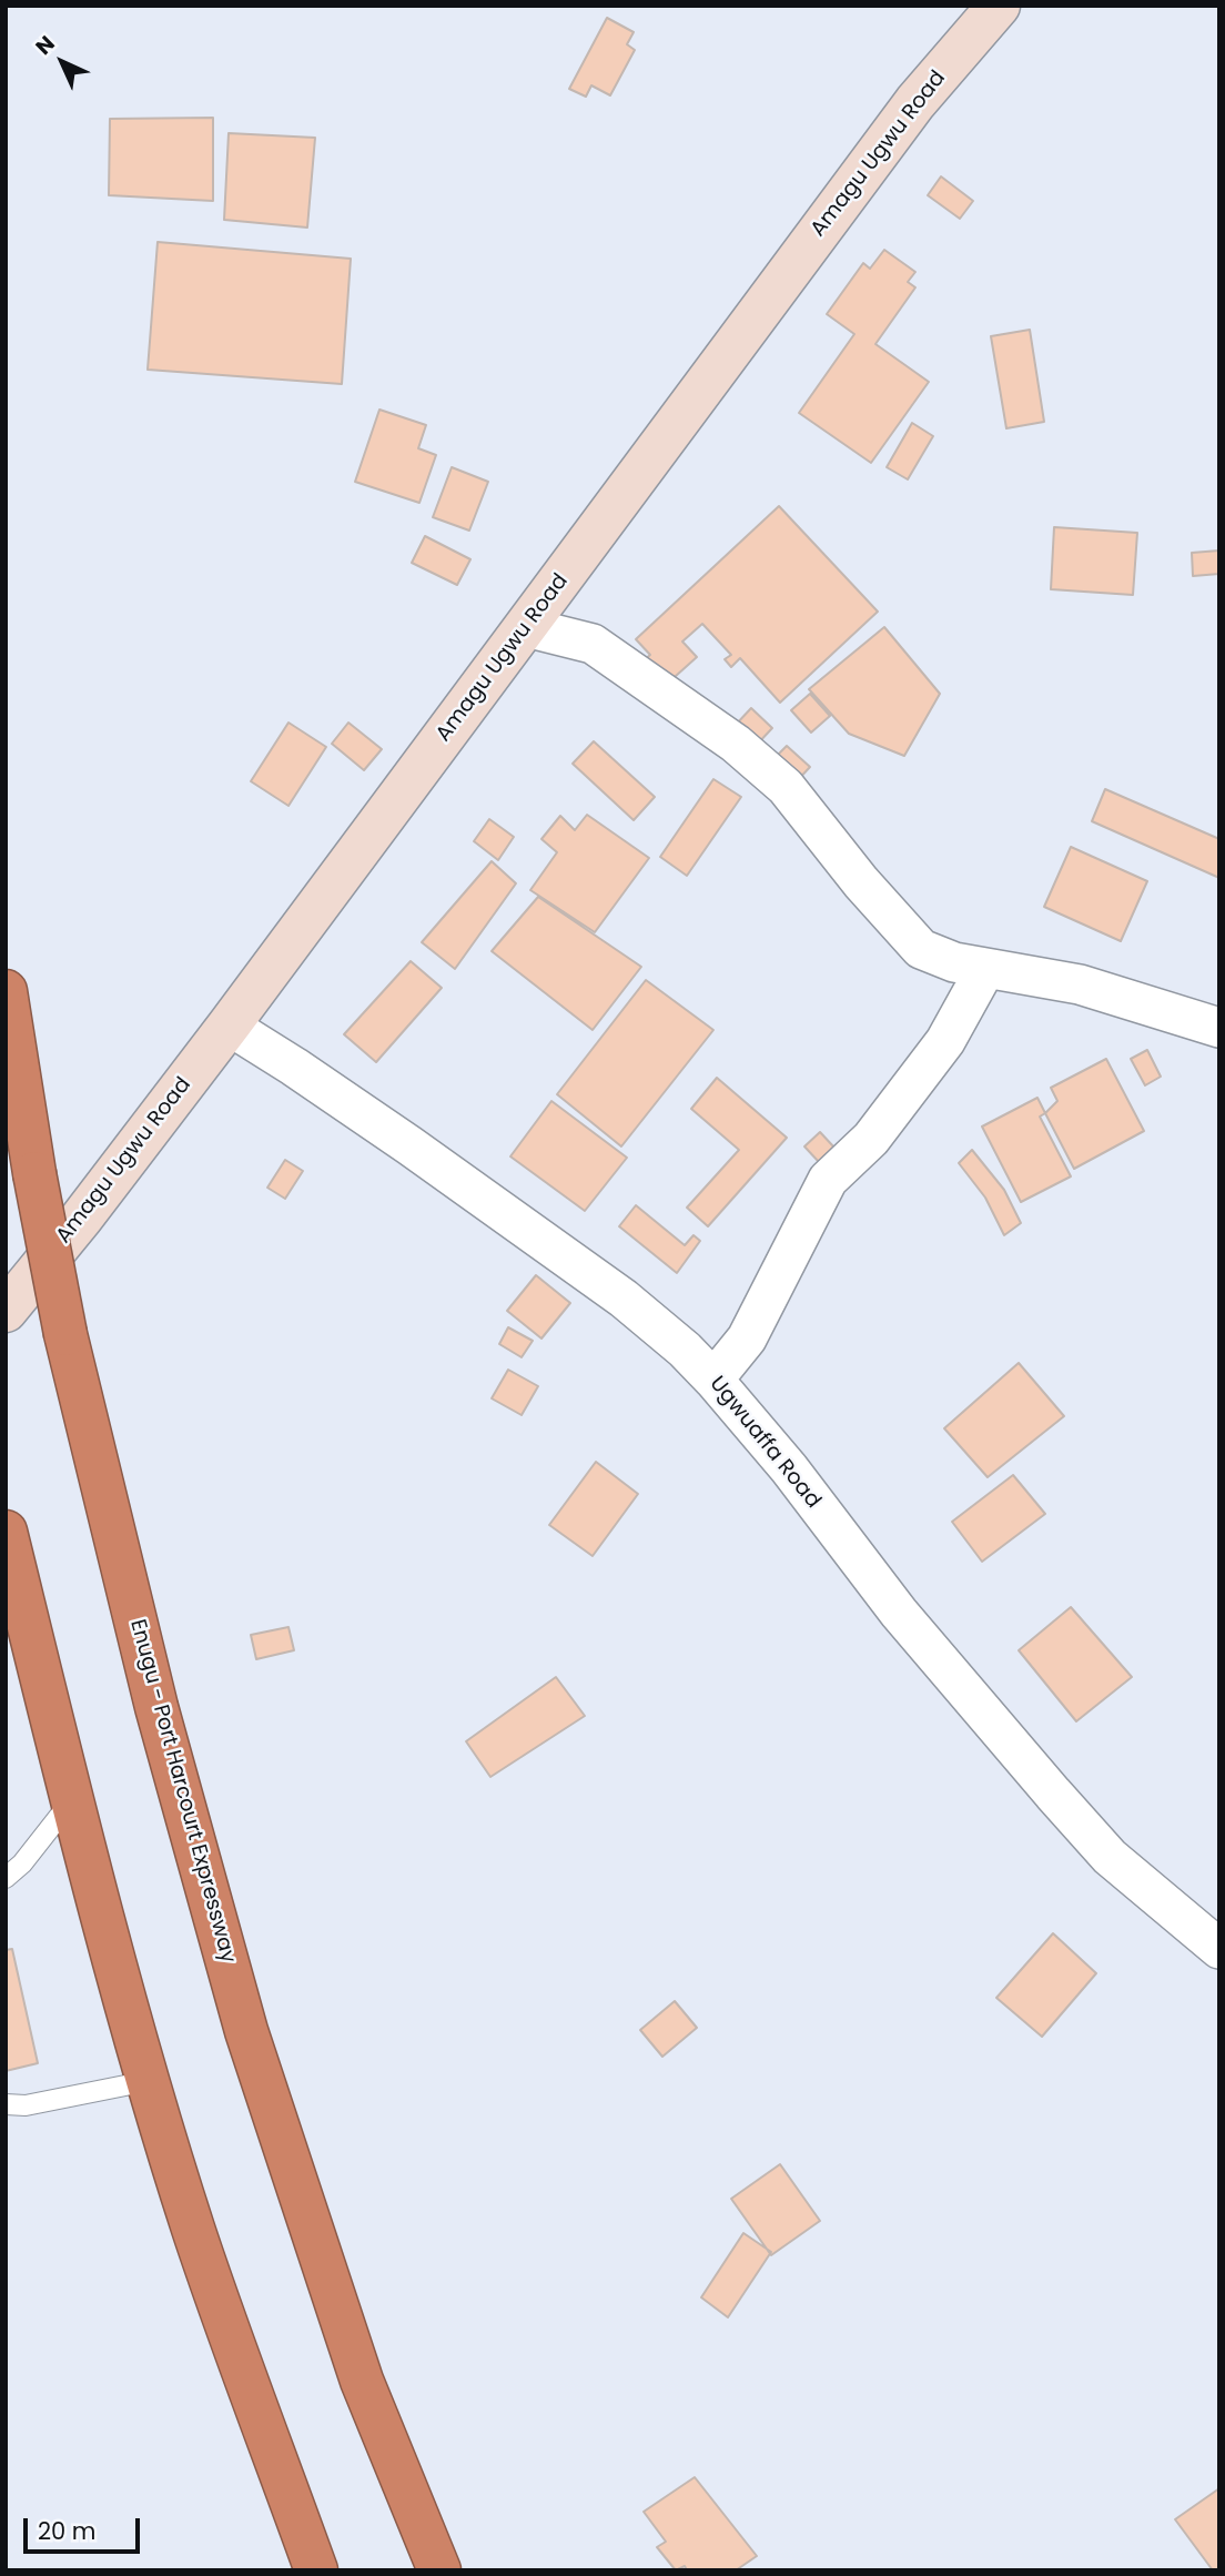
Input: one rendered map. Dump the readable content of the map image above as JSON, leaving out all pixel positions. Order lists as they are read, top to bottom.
{
  "streets": {
    "highway": ["Enugu - Port Harcourt Expressway"],
    "street": ["Amagu Ugwu Road", "Ugwuaffa Road"]
  },
  "crossings": [
    ["Amagu Ugwu Road", "Ugwuaffa Road"]
  ],
  "scale_bar": "20 m",
  "north": "top left"
}
